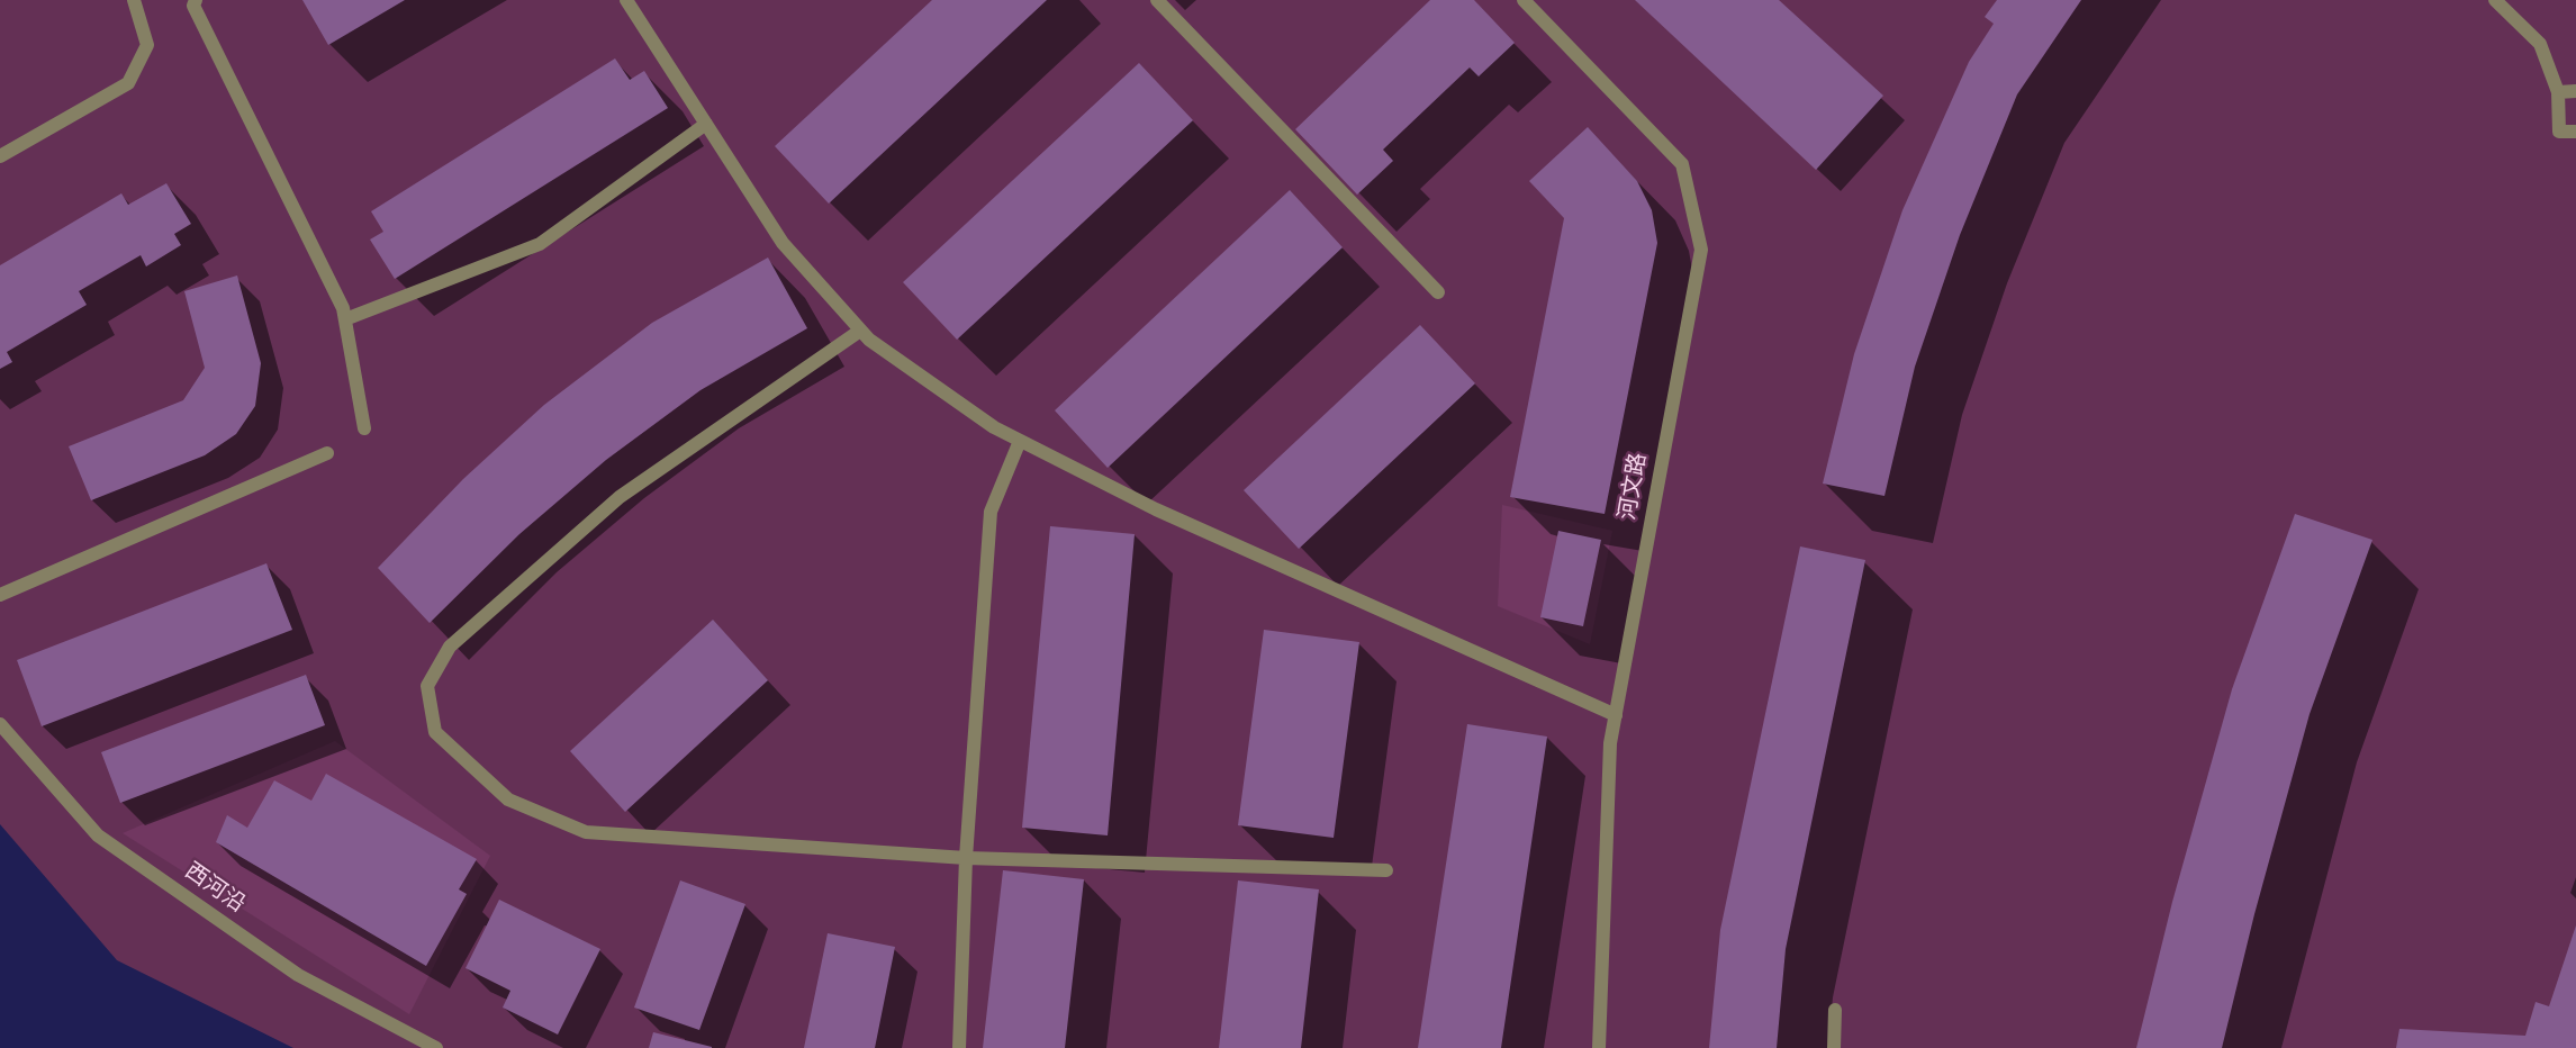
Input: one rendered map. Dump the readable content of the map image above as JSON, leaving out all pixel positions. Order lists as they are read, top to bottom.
{
  "streets": {
    "street": ["河文路", "西河沿"]
  }
}
